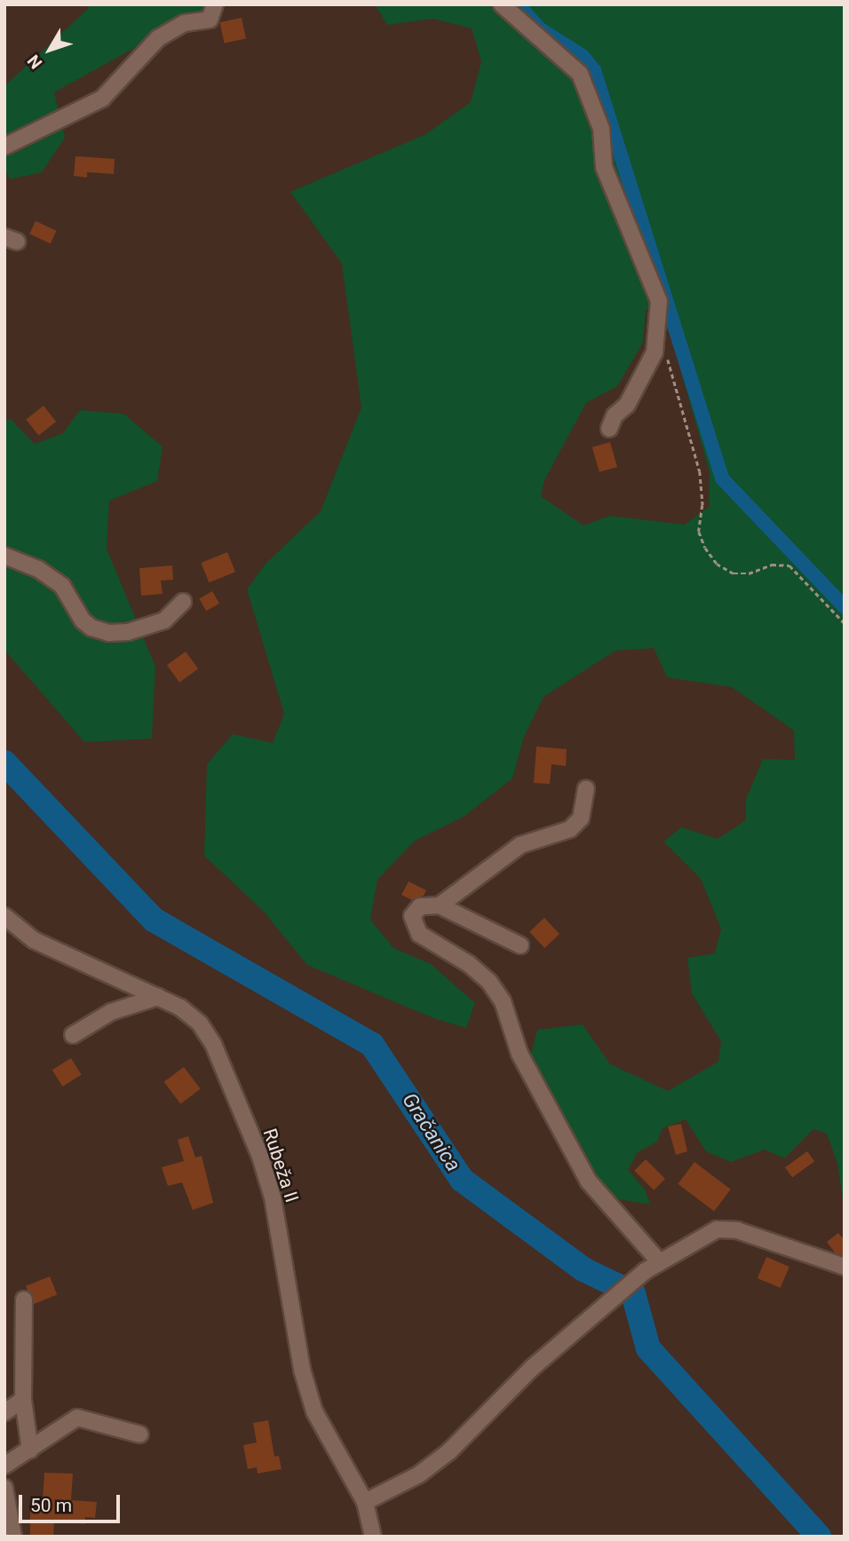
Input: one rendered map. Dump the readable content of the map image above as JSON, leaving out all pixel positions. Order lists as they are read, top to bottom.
{
  "streets": {
    "street": ["Rubeža II"]
  },
  "water": ["Gračanica"],
  "scale_bar": "50 m",
  "north": "bottom left"
}
